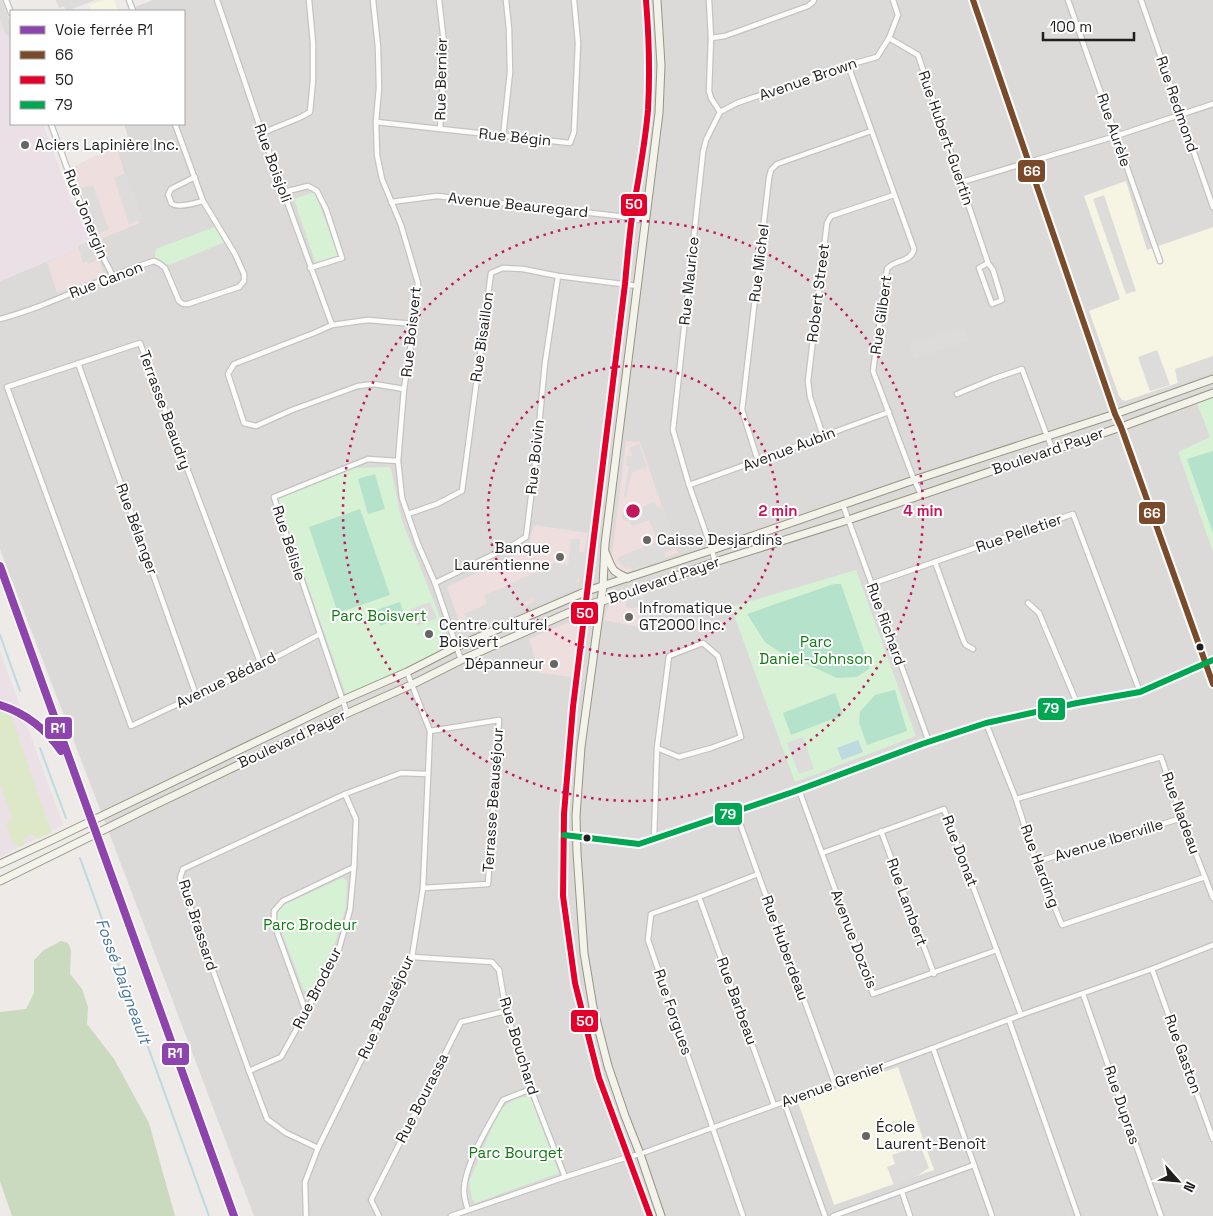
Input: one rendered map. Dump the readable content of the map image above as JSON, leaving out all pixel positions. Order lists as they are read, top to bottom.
{
  "streets": {
    "street": [
      "Rue Bernier",
      "Avenue Brown",
      "Rue Redmond",
      "Rue Aurèle",
      "Rue Bégin",
      "Rue Hubert-Guertin",
      "Rue Boisjoli",
      "Avenue Beauregard",
      "Rue Jonergin",
      "Rue Michel",
      "Rue Canon",
      "Rue Maurice",
      "Robert Street",
      "Rue Gilbert",
      "Rue Boisvert",
      "Rue Bisaillon",
      "Terrasse Beaudry",
      "Avenue Aubin",
      "Boulevard Payer",
      "Rue Boivin",
      "Rue Bélanger",
      "Rue Pelletier",
      "Rue Bélisle",
      "Rue Richard",
      "Avenue Bédard",
      "Terrasse Beauséjour",
      "Rue Nadeau",
      "Avenue Iberville",
      "Rue Donat",
      "Rue Harding",
      "Rue Lambert",
      "Rue Brassard",
      "Avenue Dozois",
      "Rue Huberdeau",
      "Rue Brodeur",
      "Rue Barbeau",
      "Rue Beauséjour",
      "Rue Forgues",
      "Rue Bouchard",
      "Rue Gaston",
      "Avenue Grenier",
      "Rue Bourassa",
      "Rue Dupras"
    ]
  },
  "crossings": [
    ["Rue Bernier", "Rue Bégin"],
    ["Avenue Brown", "Rue Hubert-Guertin"],
    ["Avenue Brown", "Rue Maurice"],
    ["Avenue Brown", "Rue Gilbert"],
    ["Rue Bégin", "Rue Boisvert"],
    ["Avenue Beauregard", "Rue Boisvert"],
    ["Rue Jonergin", "Rue Canon"],
    ["Rue Michel", "Rue Gilbert"],
    ["Rue Michel", "Avenue Aubin"],
    ["Rue Maurice", "Avenue Aubin"],
    ["Rue Maurice", "Boulevard Payer"],
    ["Robert Street", "Rue Gilbert"],
    ["Robert Street", "Avenue Aubin"],
    ["Rue Gilbert", "Avenue Aubin"],
    ["Rue Gilbert", "Boulevard Payer"],
    ["Rue Boisvert", "Rue Bisaillon"],
    ["Rue Boisvert", "Boulevard Payer"],
    ["Rue Boisvert", "Rue Boivin"],
    ["Rue Boisvert", "Rue Bélisle"],
    ["Rue Bisaillon", "Rue Boivin"],
    ["Terrasse Beaudry", "Rue Bélanger"],
    ["Terrasse Beaudry", "Avenue Bédard"],
    ["Boulevard Payer", "Rue Bélisle"],
    ["Boulevard Payer", "Rue Richard"],
    ["Boulevard Payer", "Rue Beauséjour"],
    ["Rue Bélanger", "Avenue Bédard"],
    ["Rue Pelletier", "Rue Richard"],
    ["Rue Bélisle", "Avenue Bédard"],
    ["Terrasse Beauséjour", "Rue Beauséjour"],
    ["Rue Nadeau", "Avenue Iberville"],
    ["Rue Nadeau", "Rue Harding"],
    ["Avenue Iberville", "Rue Harding"],
    ["Rue Donat", "Rue Lambert"],
    ["Rue Donat", "Avenue Dozois"],
    ["Rue Donat", "Avenue Grenier"],
    ["Rue Lambert", "Avenue Dozois"],
    ["Rue Brassard", "Rue Brodeur"],
    ["Rue Brassard", "Rue Beauséjour"],
    ["Rue Huberdeau", "Rue Forgues"],
    ["Rue Huberdeau", "Avenue Grenier"],
    ["Rue Barbeau", "Rue Forgues"],
    ["Rue Barbeau", "Avenue Grenier"],
    ["Rue Beauséjour", "Rue Bouchard"],
    ["Rue Forgues", "Avenue Grenier"],
    ["Rue Bouchard", "Avenue Grenier"],
    ["Rue Bouchard", "Rue Bourassa"],
    ["Rue Gaston", "Avenue Grenier"],
    ["Avenue Grenier", "Rue Dupras"]
  ],
  "water": ["Fossé Daigneault"],
  "parks": [
    "Parc Boisvert",
    "Parc Daniel-Johnson",
    "Parc Brodeur",
    "Parc Bourget"
  ],
  "places": [
    "Aciers Lapinière Inc.",
    "Caisse Desjardins",
    "Banque Laurentienne",
    "Infromatique GT2000 Inc.",
    "Centre culturel Boisvert",
    "Dépanneur",
    "École Laurent-Benoît"
  ],
  "lines": [
    "transit line 66",
    "transit line 50",
    "rail line R1",
    "transit line 79"
  ],
  "legend": [
    "Voie ferrée R1",
    "66",
    "50",
    "79"
  ],
  "scale_bar": "100 m",
  "north": "bottom right",
  "rings": ["2 min", "4 min"]
}
